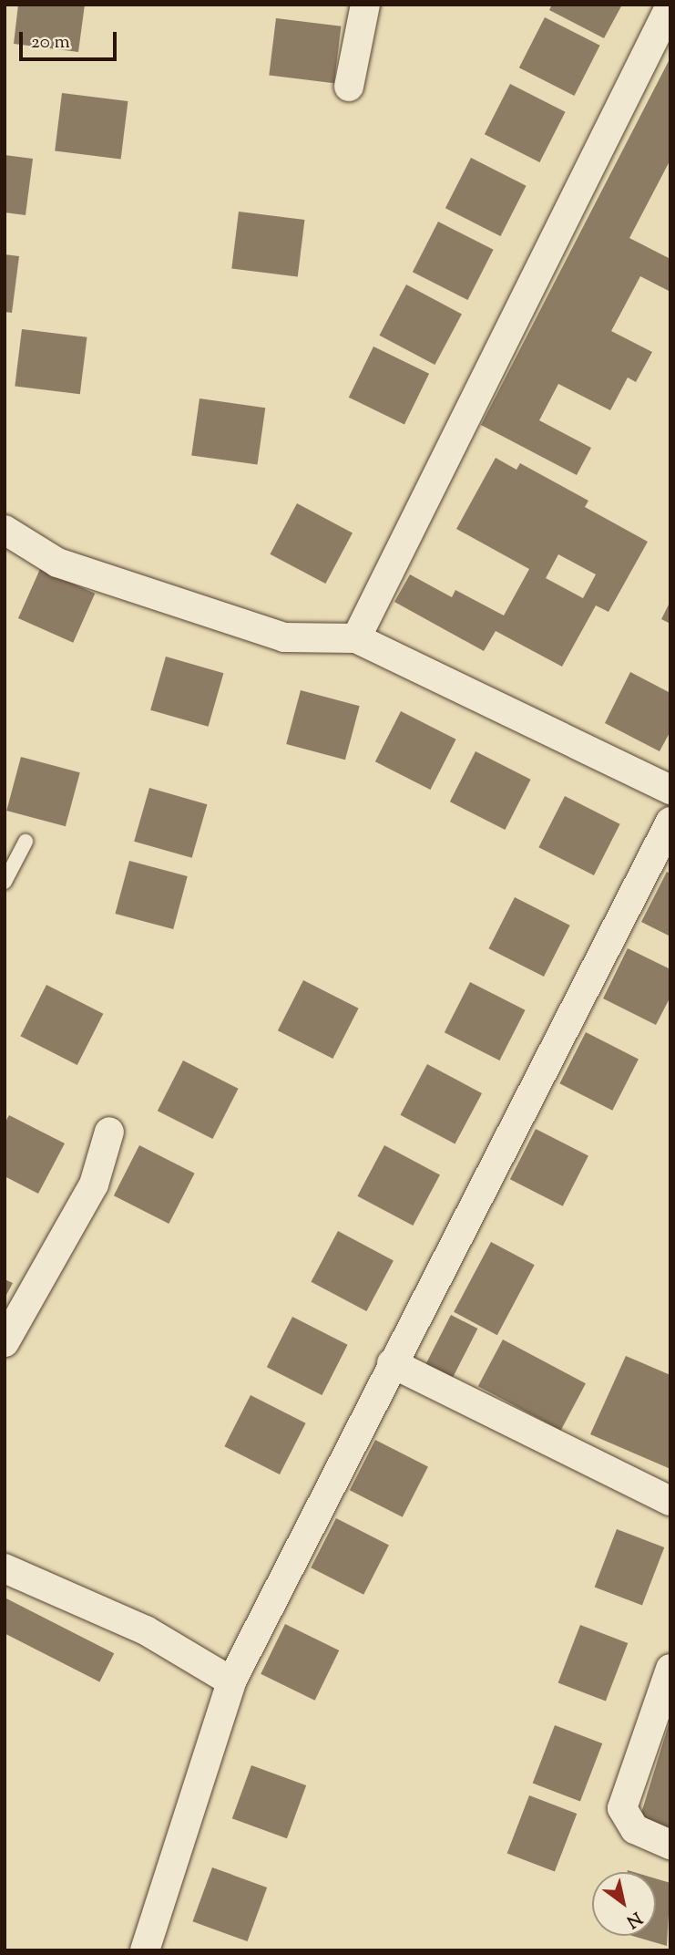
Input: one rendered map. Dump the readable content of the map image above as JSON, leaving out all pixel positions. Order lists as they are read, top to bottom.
{
  "scale_bar": "20 m",
  "north": "bottom right"
}
